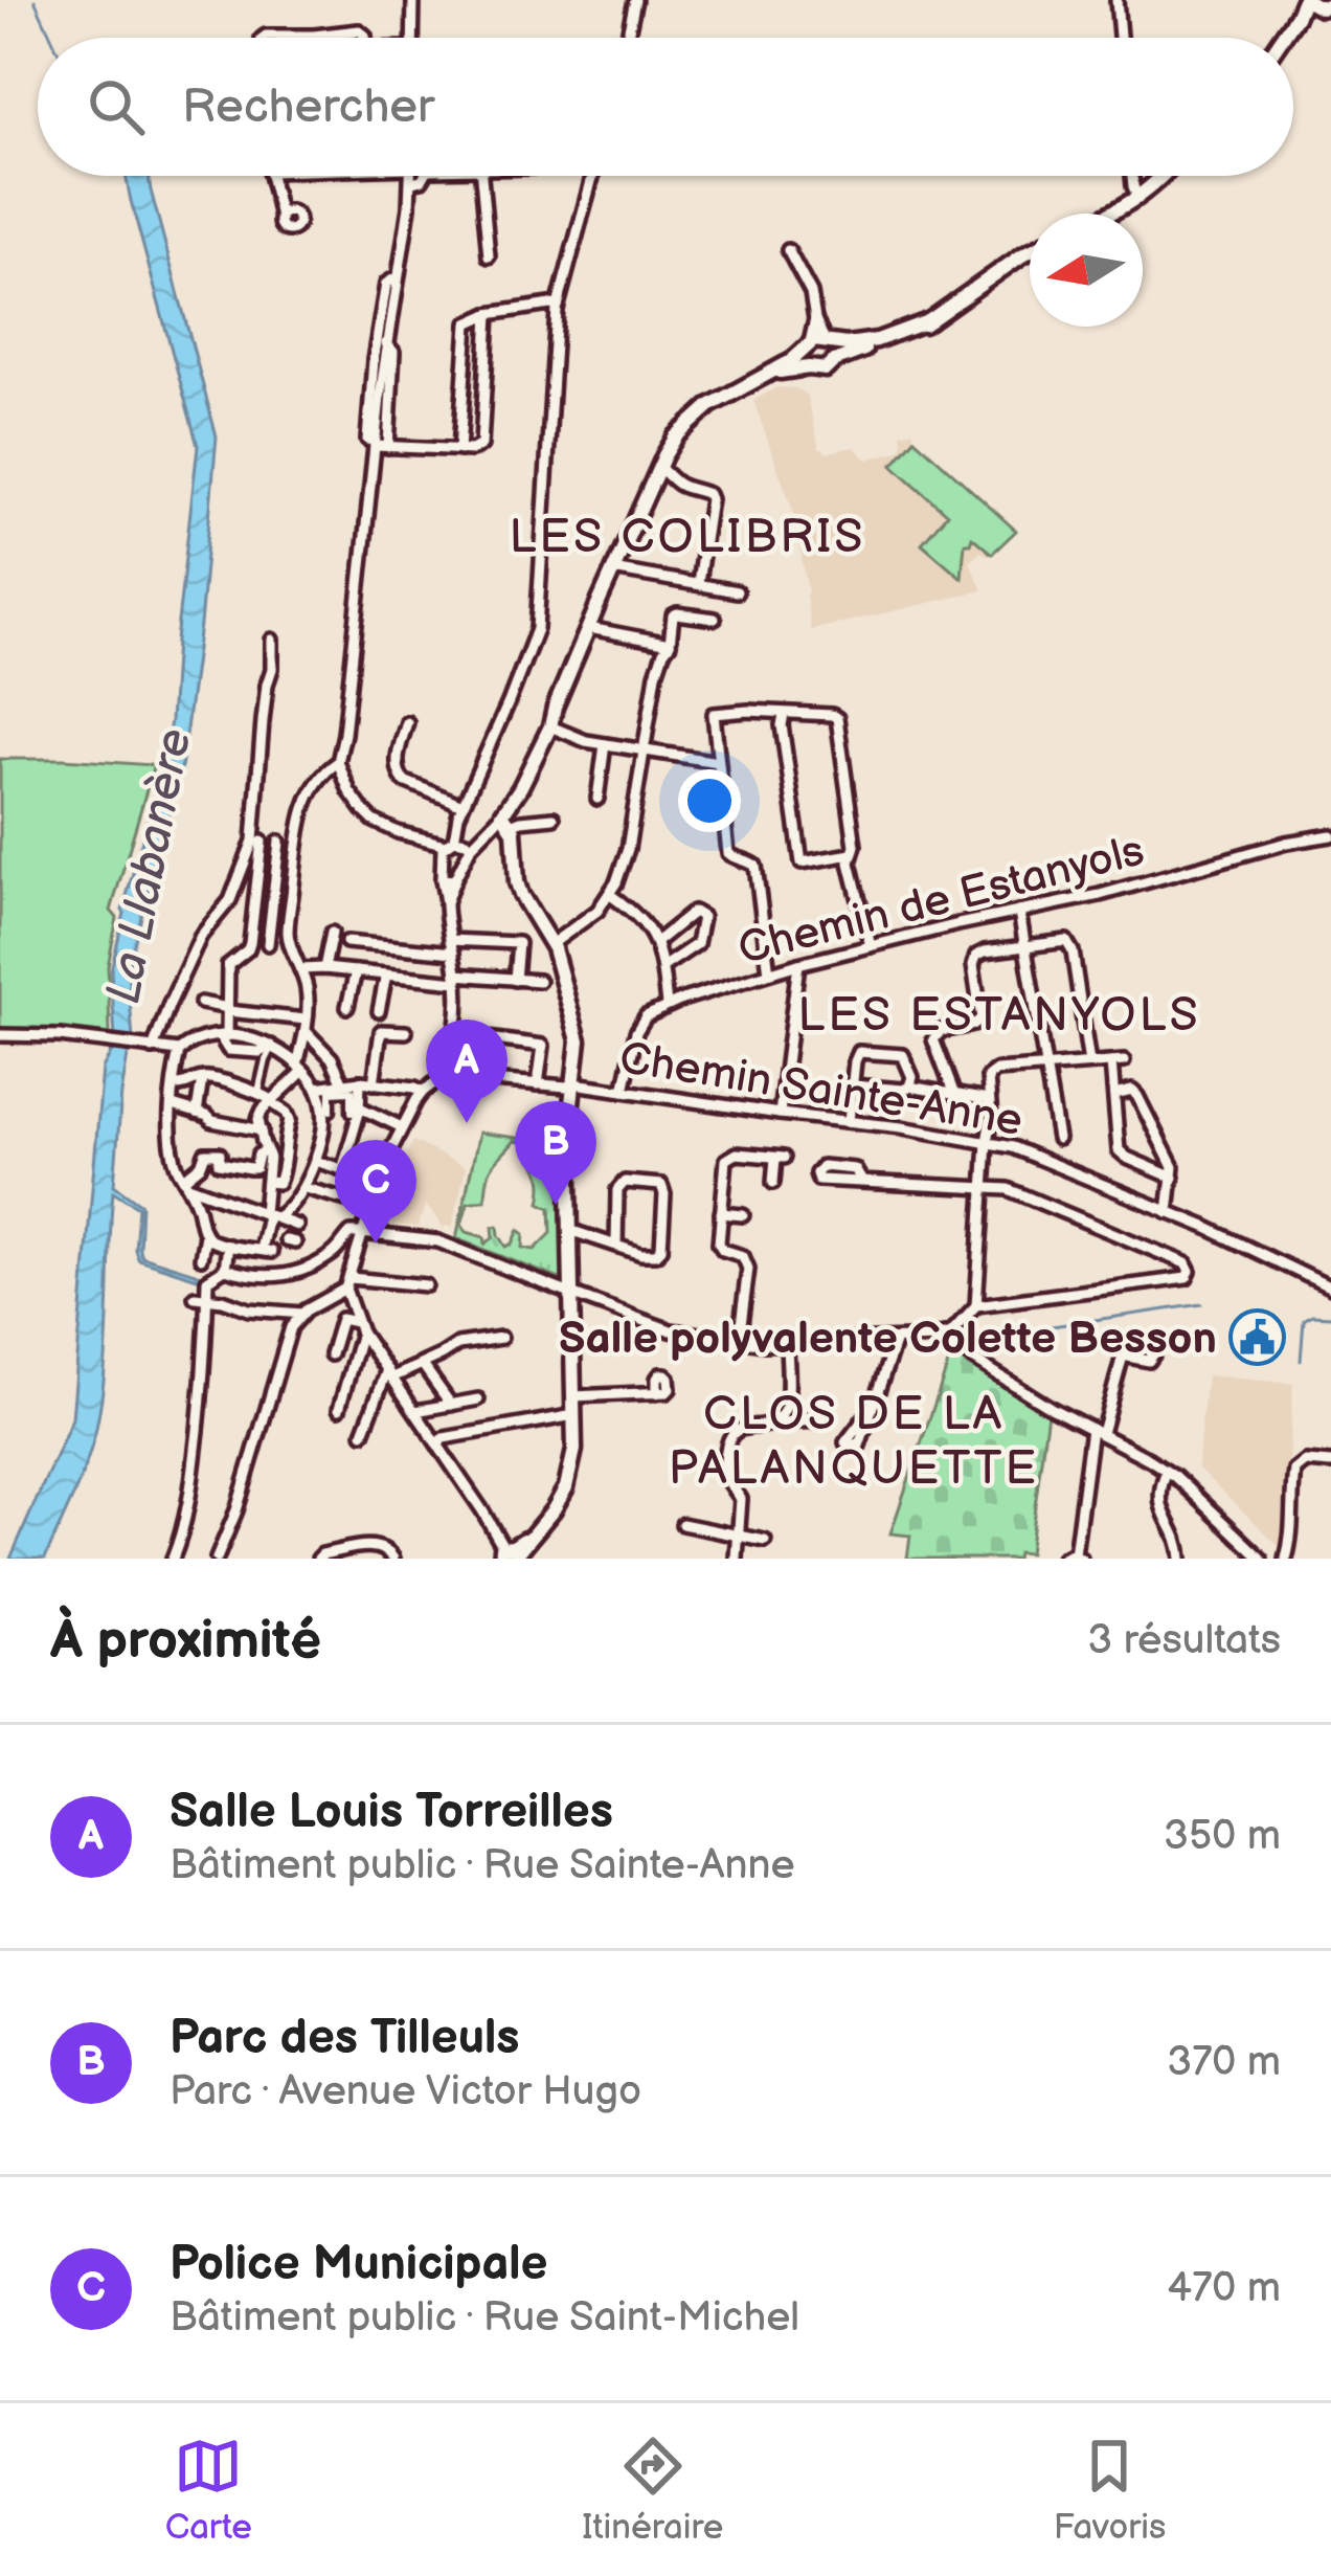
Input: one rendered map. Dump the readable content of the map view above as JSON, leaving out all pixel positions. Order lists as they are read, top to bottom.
{
  "streets": {
    "street": ["Chemin de Estanyols", "Chemin Sainte-Anne"]
  },
  "districts": ["LES COLIBRIS", "LES ESTANYOLS", "CLOS DE LA PALANQUETTE"],
  "water": ["La Llabanère"],
  "places": {
    "public building": ["Salle polyvalente Colette Besson"]
  },
  "north": "left",
  "page": {
    "search": "Rechercher",
    "pins": ["A", "B", "C"],
    "heading": ["À proximité", "3 résultats"],
    "list": [
      {
        "mark": "A",
        "name": "Salle Louis Torreilles",
        "note": "Bâtiment public · Rue Sainte-Anne",
        "value": "350 m"
      },
      {
        "mark": "B",
        "name": "Parc des Tilleuls",
        "note": "Parc · Avenue Victor Hugo",
        "value": "370 m"
      },
      {
        "mark": "C",
        "name": "Police Municipale",
        "note": "Bâtiment public · Rue Saint-Michel",
        "value": "470 m"
      }
    ],
    "nav": ["Carte", "Itinéraire", "Favoris"]
  }
}
